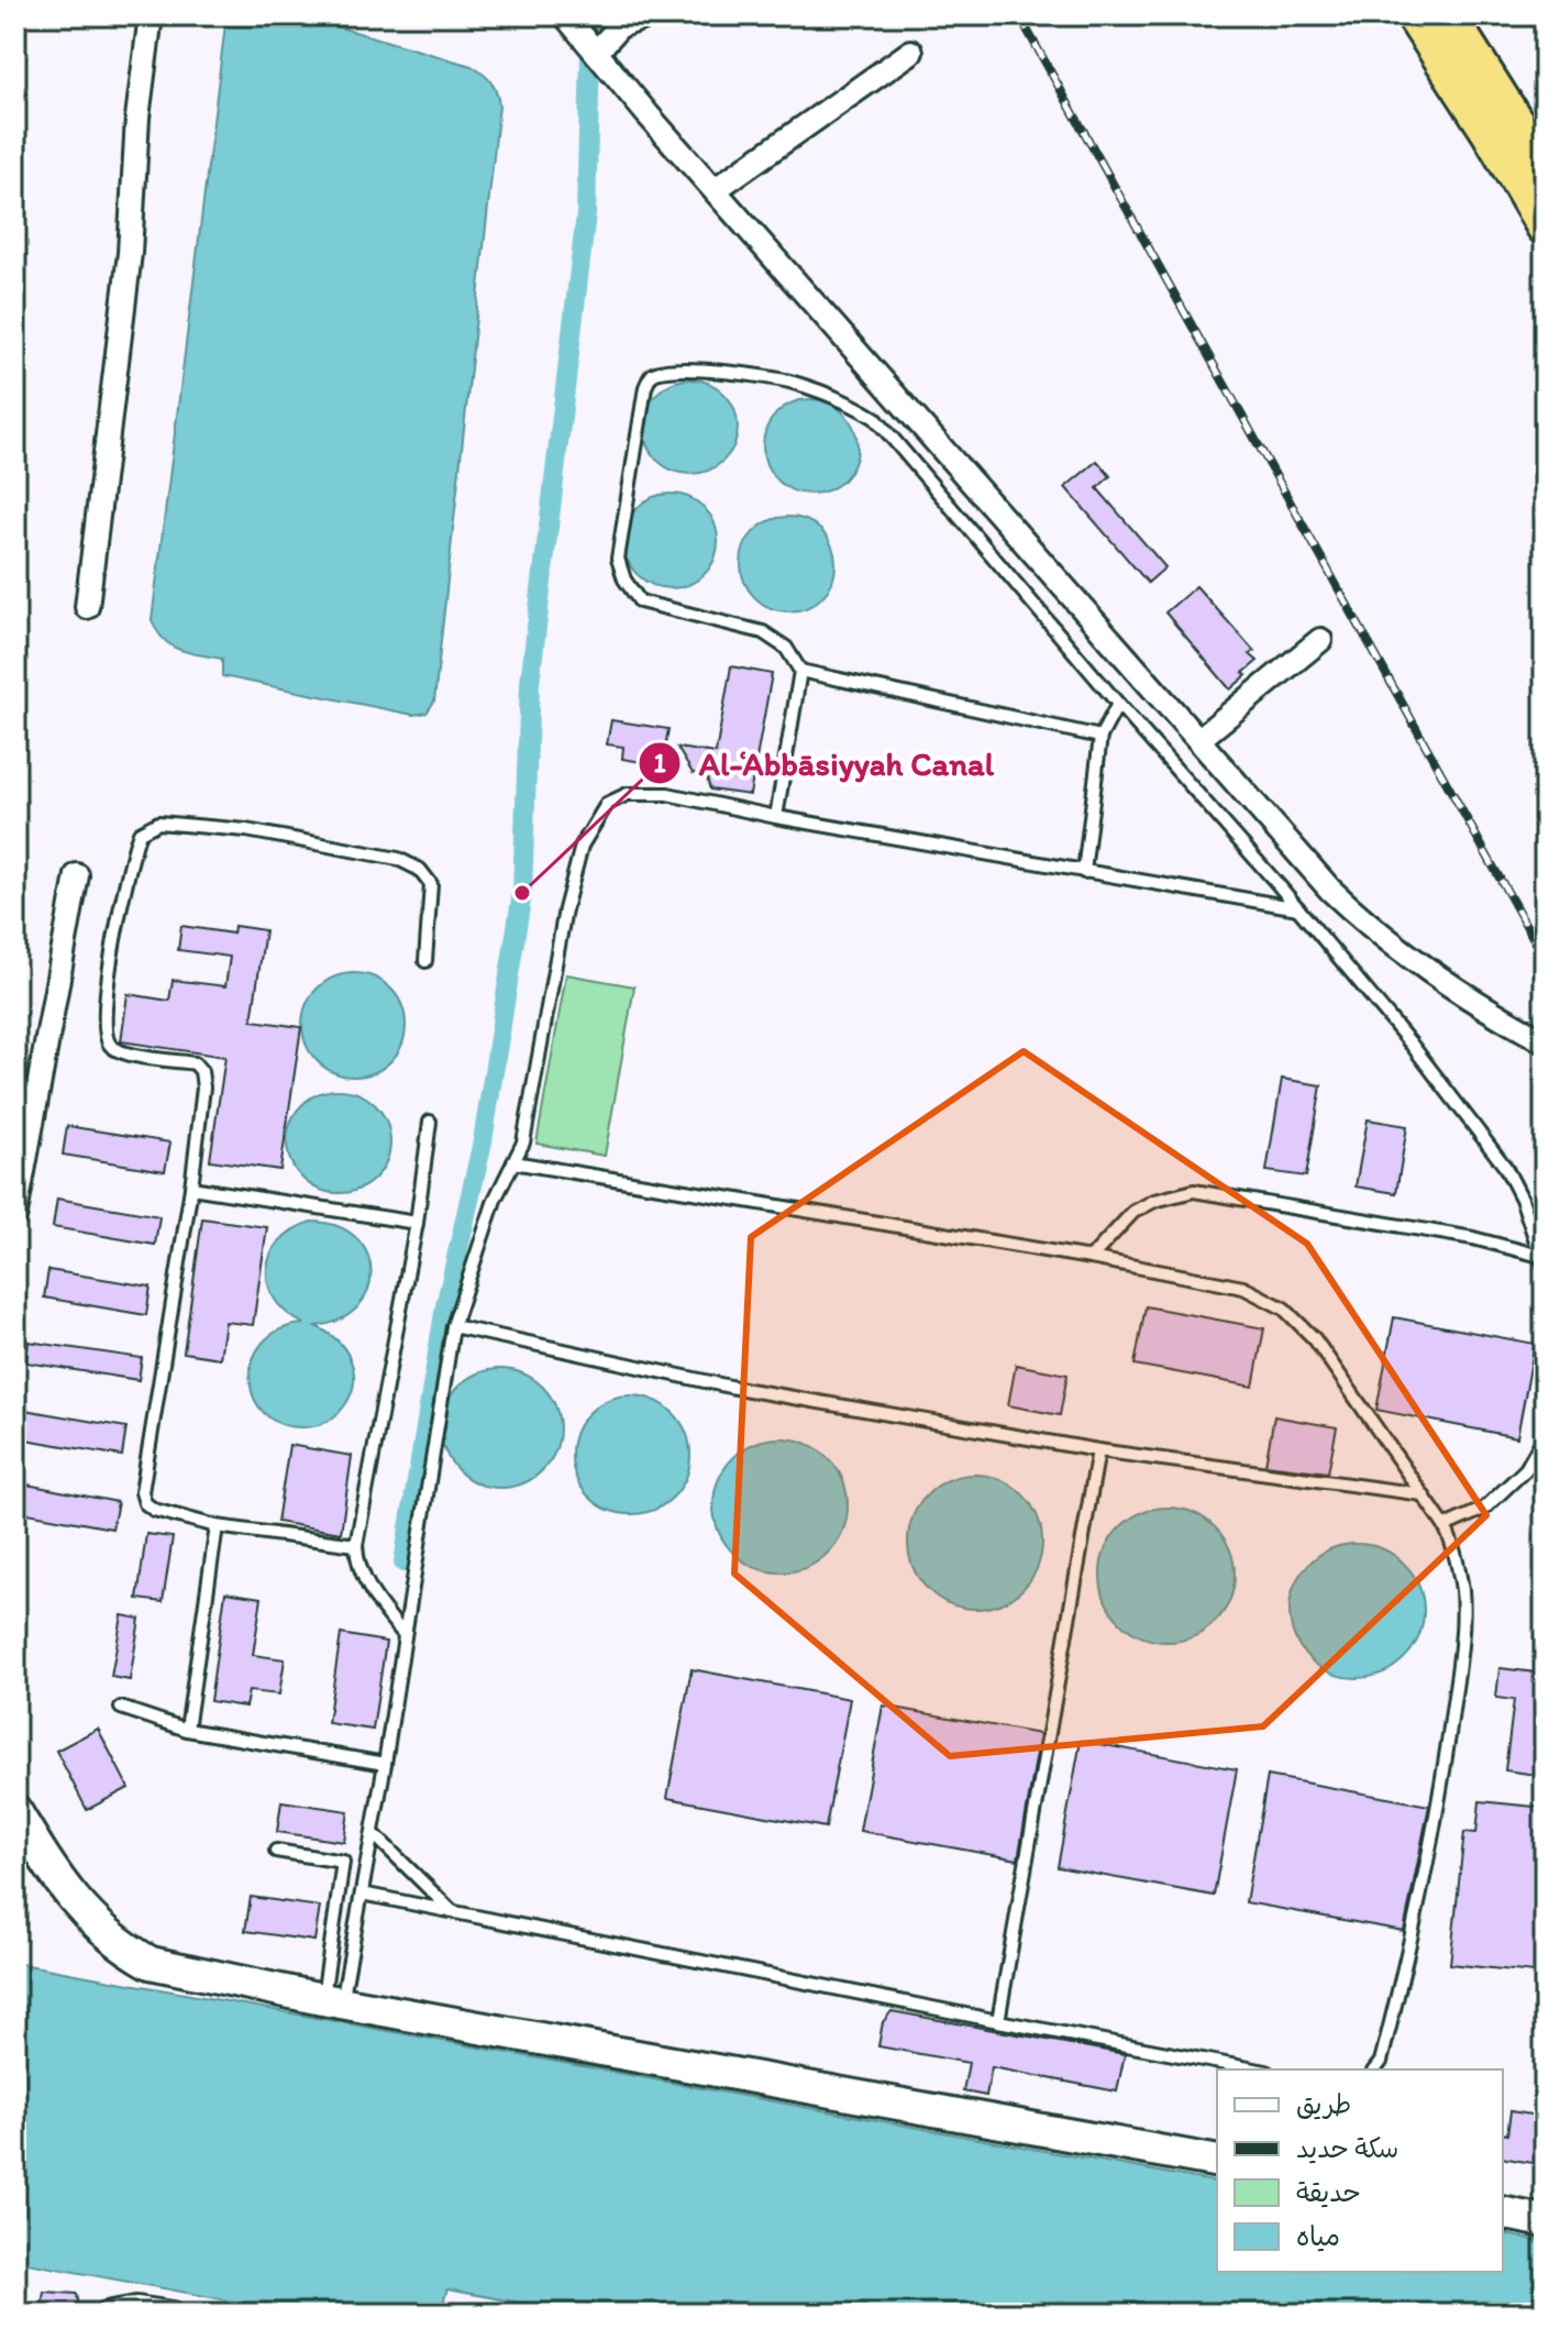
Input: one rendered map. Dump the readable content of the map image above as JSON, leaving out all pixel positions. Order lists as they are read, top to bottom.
{
  "places": ["Al-ʿAbbāsiyyah Canal"],
  "legend": [
    "طريق",
    "سكة حديد",
    "حديقة",
    "مياه"
  ]
}
